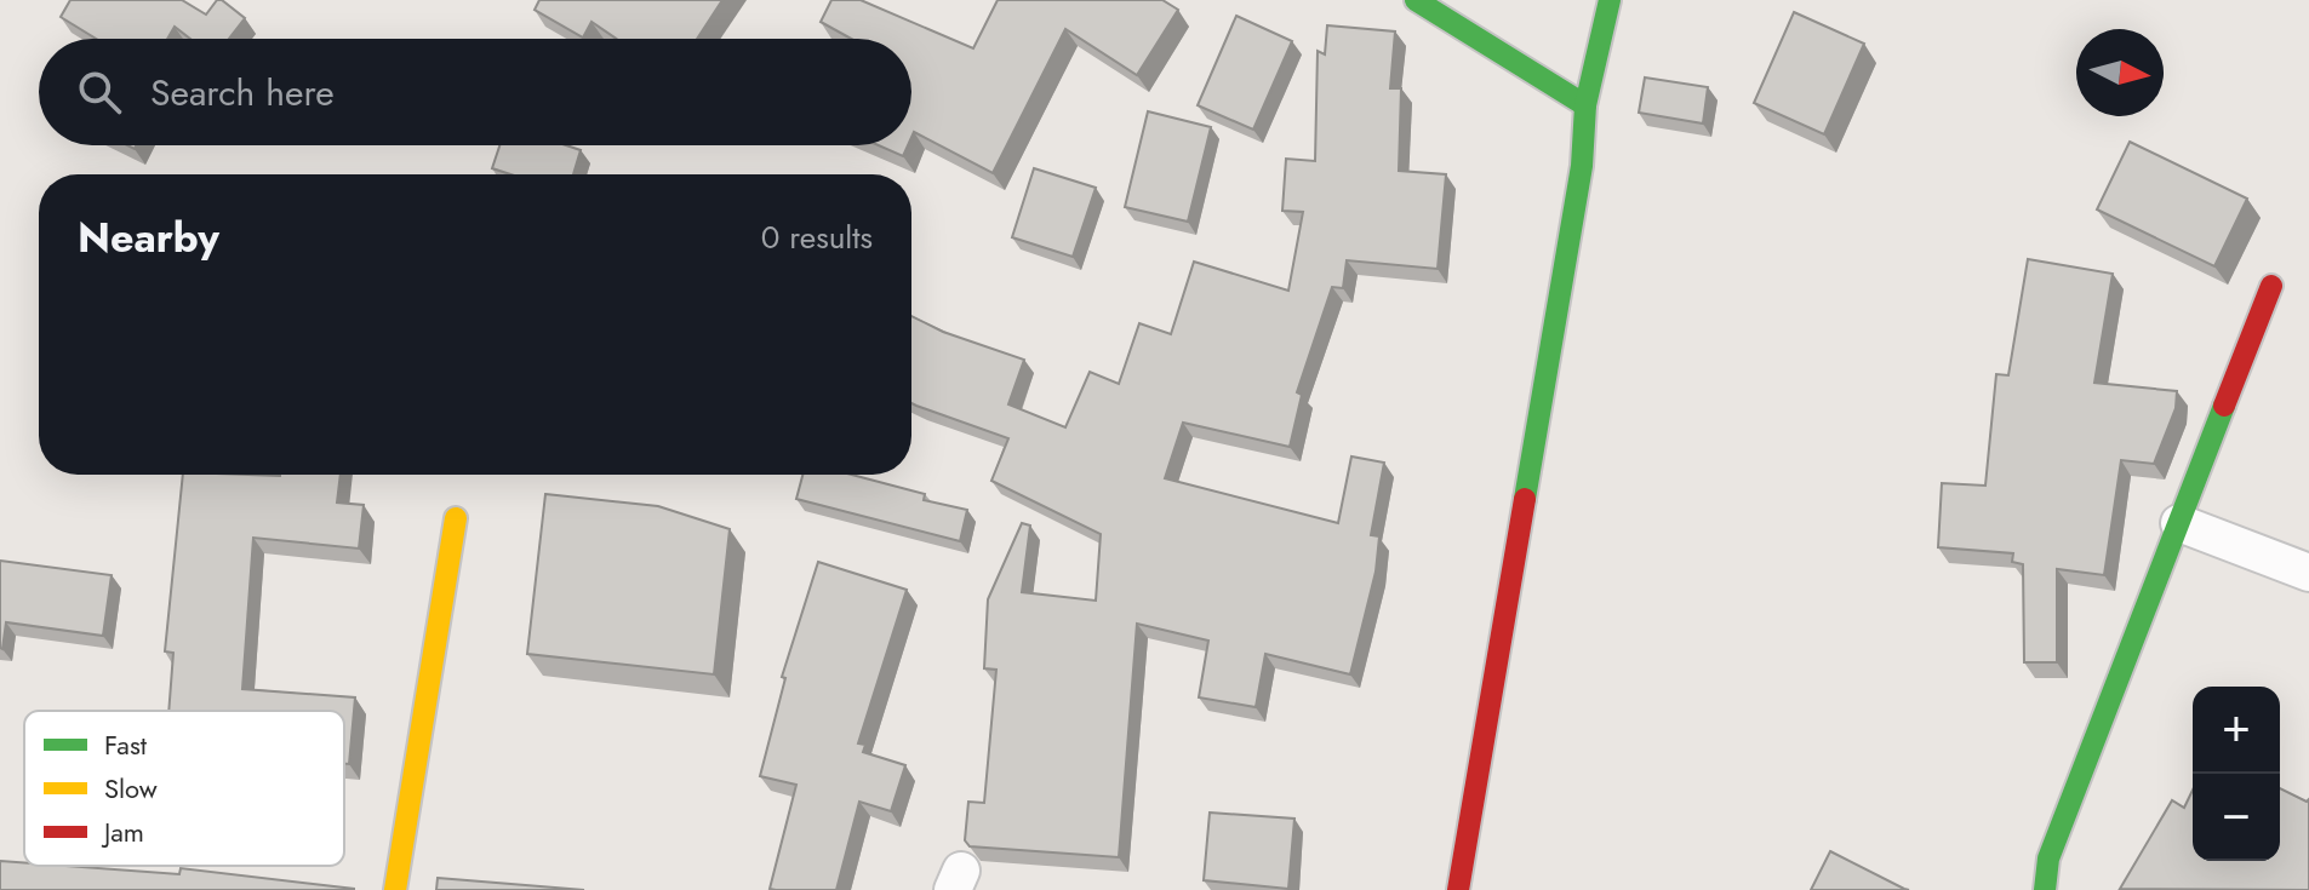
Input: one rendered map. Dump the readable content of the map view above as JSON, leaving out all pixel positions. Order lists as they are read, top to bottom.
{
  "legend": ["Fast", "Slow", "Jam"],
  "north": "right",
  "page": {
    "search": "Search here",
    "heading": ["Nearby", "0 results"],
    "map_buttons": ["+", "−"]
  }
}
